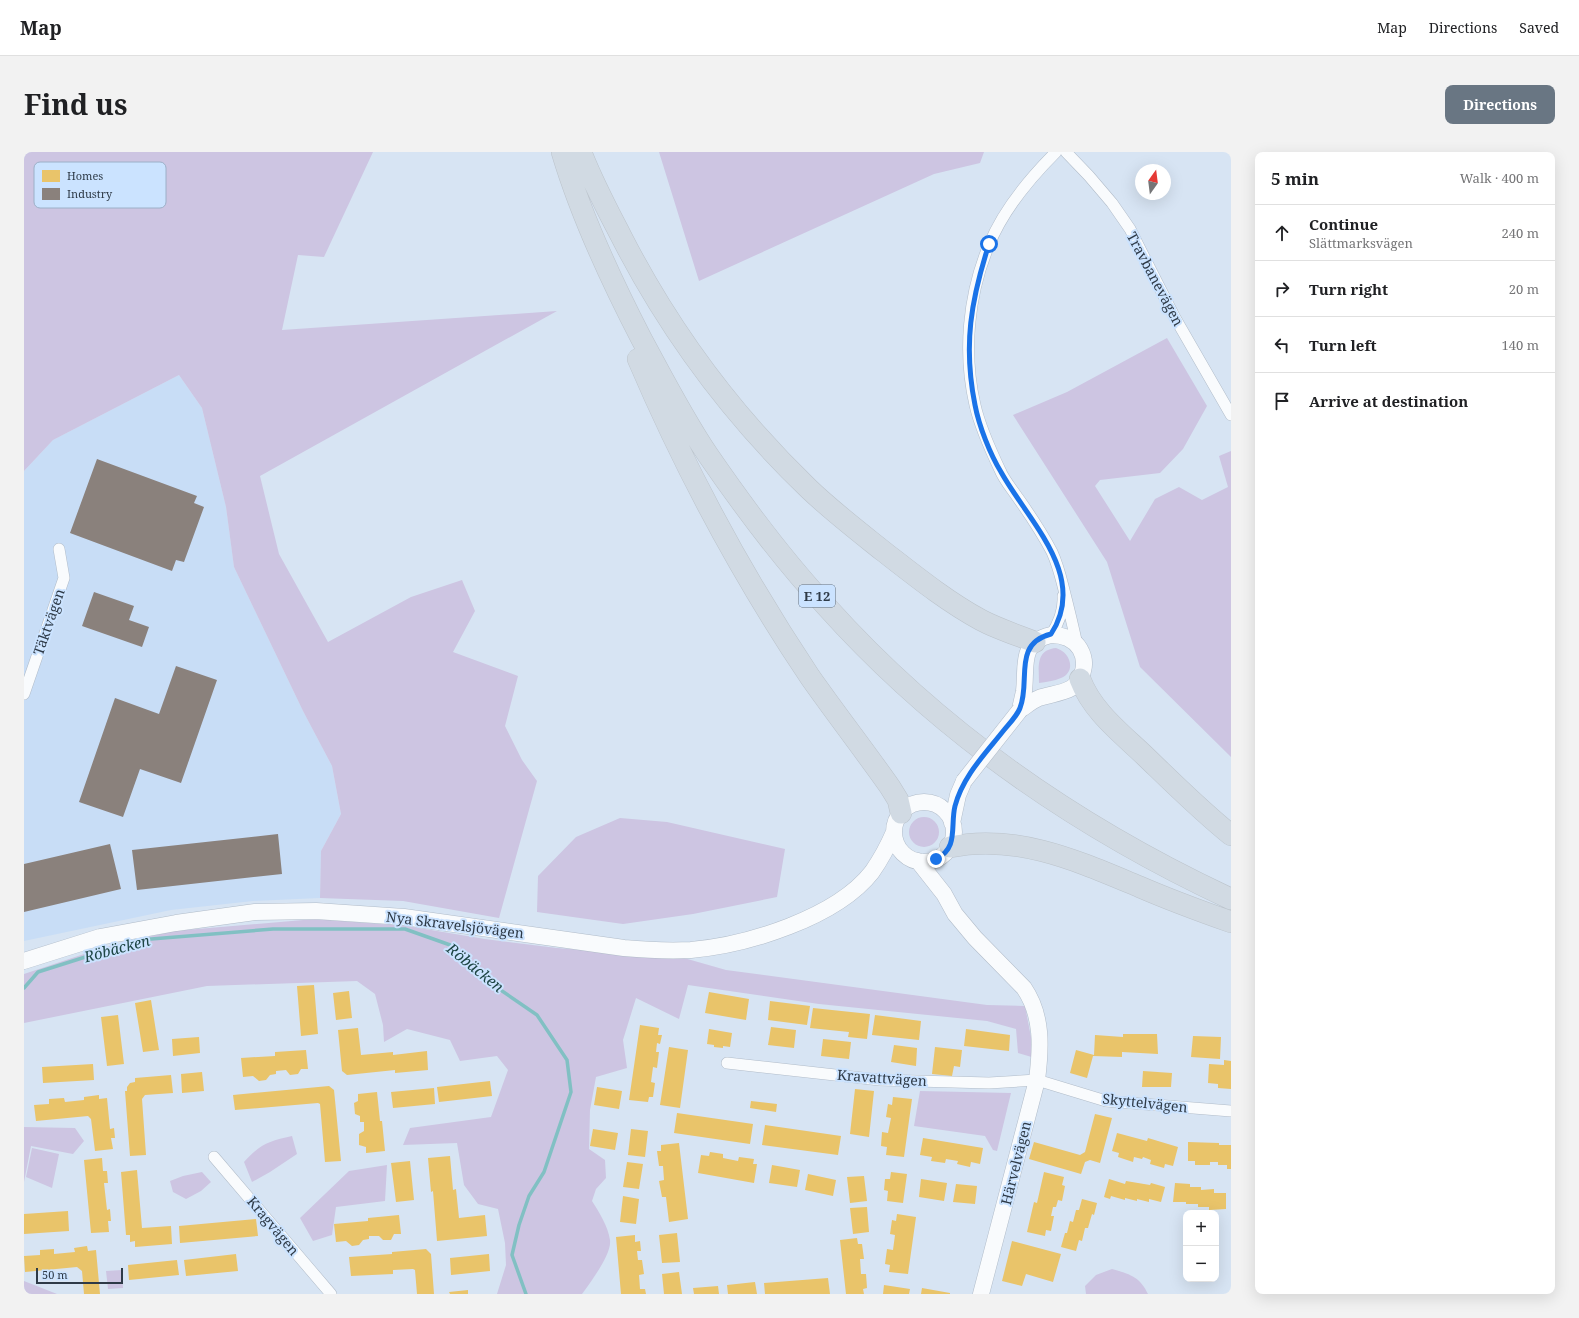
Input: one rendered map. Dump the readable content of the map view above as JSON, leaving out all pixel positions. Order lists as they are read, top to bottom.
{
  "streets": {
    "highway": ["E 12"],
    "main road": ["Nya Skravelsjövägen", "Härvelvägen"],
    "street": [
      "Travbanevägen",
      "Täktvägen",
      "Kravattvägen",
      "Skyttelvägen",
      "Kragvägen"
    ]
  },
  "crossings": [
    ["Kravattvägen", "Skyttelvägen"],
    ["Kravattvägen", "Härvelvägen"],
    ["Skyttelvägen", "Härvelvägen"]
  ],
  "water": ["Röbäcken"],
  "legend": ["Homes", "Industry"],
  "scale_bar": "50 m",
  "north": "top",
  "page": {
    "header": "Map",
    "nav": ["Map", "Directions", "Saved"],
    "title": "Find us",
    "buttons": "Directions",
    "heading": ["5 min", "Walk · 400 m"],
    "list": [
      ["Continue", "Slättmarksvägen", "240 m"],
      ["Turn right", "20 m"],
      ["Turn left", "140 m"],
      "Arrive at destination"
    ],
    "map_buttons": ["+", "−"],
    "scale": "50 m"
  }
}
